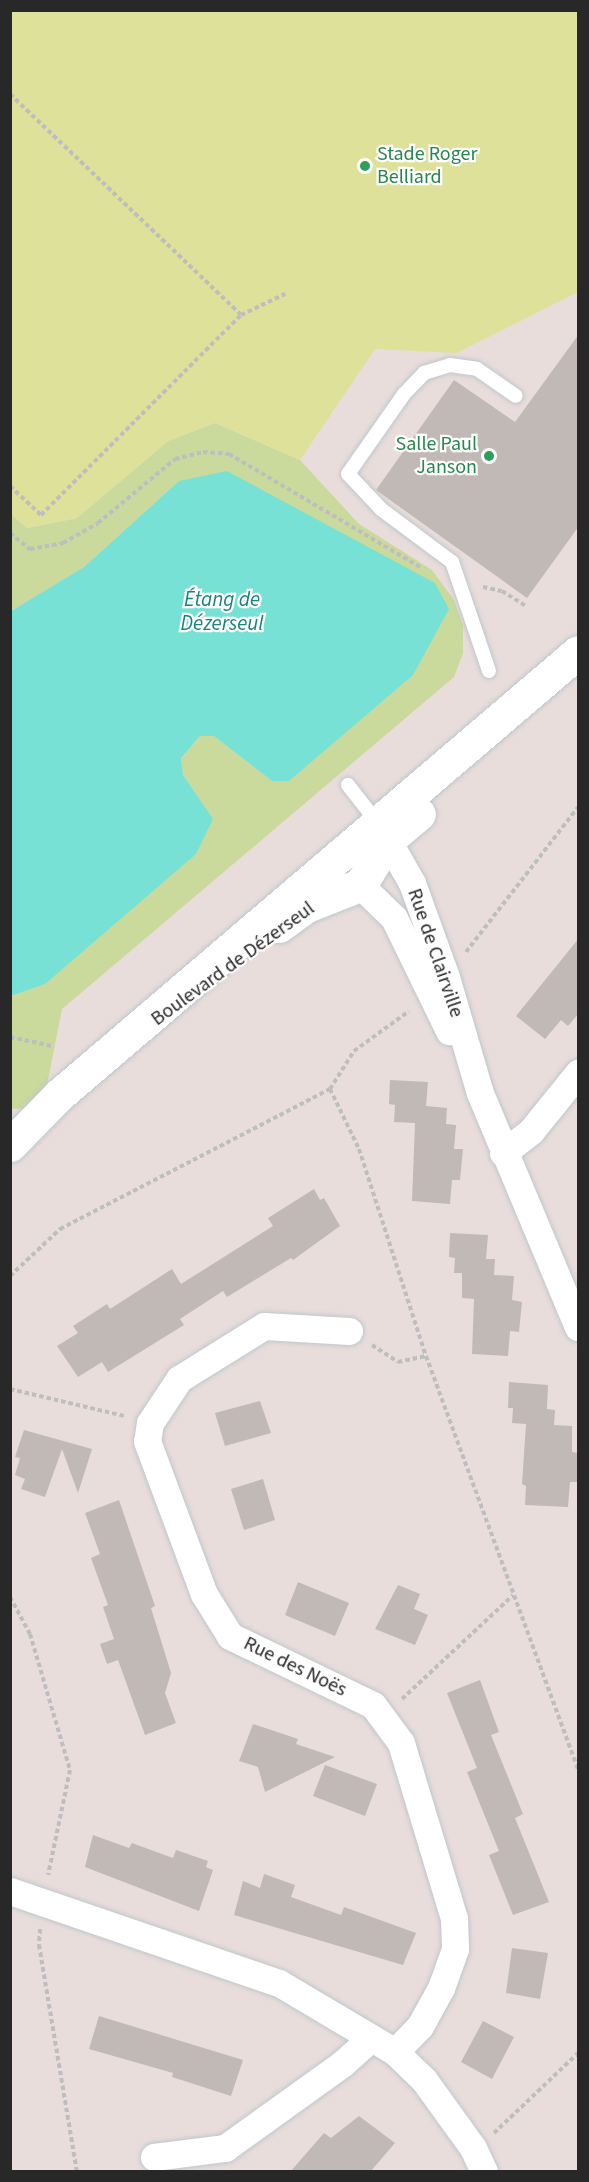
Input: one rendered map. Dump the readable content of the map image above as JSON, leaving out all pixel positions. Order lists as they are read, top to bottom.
{
  "streets": {
    "street": ["Rue de Clairville", "Boulevard de Dézerseul", "Rue des Noës"]
  },
  "crossings": [
    ["Rue de Clairville", "Boulevard de Dézerseul"]
  ],
  "water": ["Étang de Dézerseul"],
  "places": ["Stade Roger Belliard", "Salle Paul Janson"]
}
